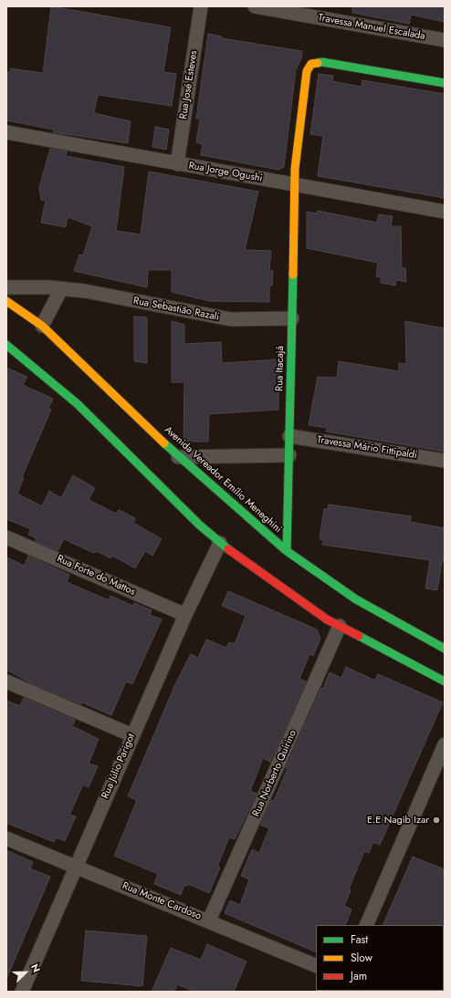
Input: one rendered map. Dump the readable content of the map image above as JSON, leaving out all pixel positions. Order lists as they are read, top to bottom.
{
  "streets": {
    "main road": ["Rua Itacajá", "Avenida Vereador Emílio Meneghini"],
    "street": [
      "Travessa Manuel Escalada",
      "Rua José Esteves",
      "Rua Jorge Ogushi",
      "Rua Sebastião Razali",
      "Travessa Mário Fittipaldi",
      "Rua Forte do Mattos",
      "Rua Júlio Parigot",
      "Rua Norberto Quirino",
      "Rua Monte Cardoso"
    ]
  },
  "crossings": [
    ["Rua José Esteves", "Rua Jorge Ogushi"],
    ["Rua Jorge Ogushi", "Rua Itacajá"],
    ["Rua Sebastião Razali", "Rua Itacajá"],
    ["Rua Itacajá", "Travessa Mário Fittipaldi"],
    ["Rua Itacajá", "Avenida Vereador Emílio Meneghini"],
    ["Rua Forte do Mattos", "Rua Júlio Parigot"],
    ["Rua Júlio Parigot", "Rua Monte Cardoso"],
    ["Rua Norberto Quirino", "Rua Monte Cardoso"]
  ],
  "places": ["E.E Nagib Izar"],
  "legend": ["Fast", "Slow", "Jam"],
  "north": "top right"
}
